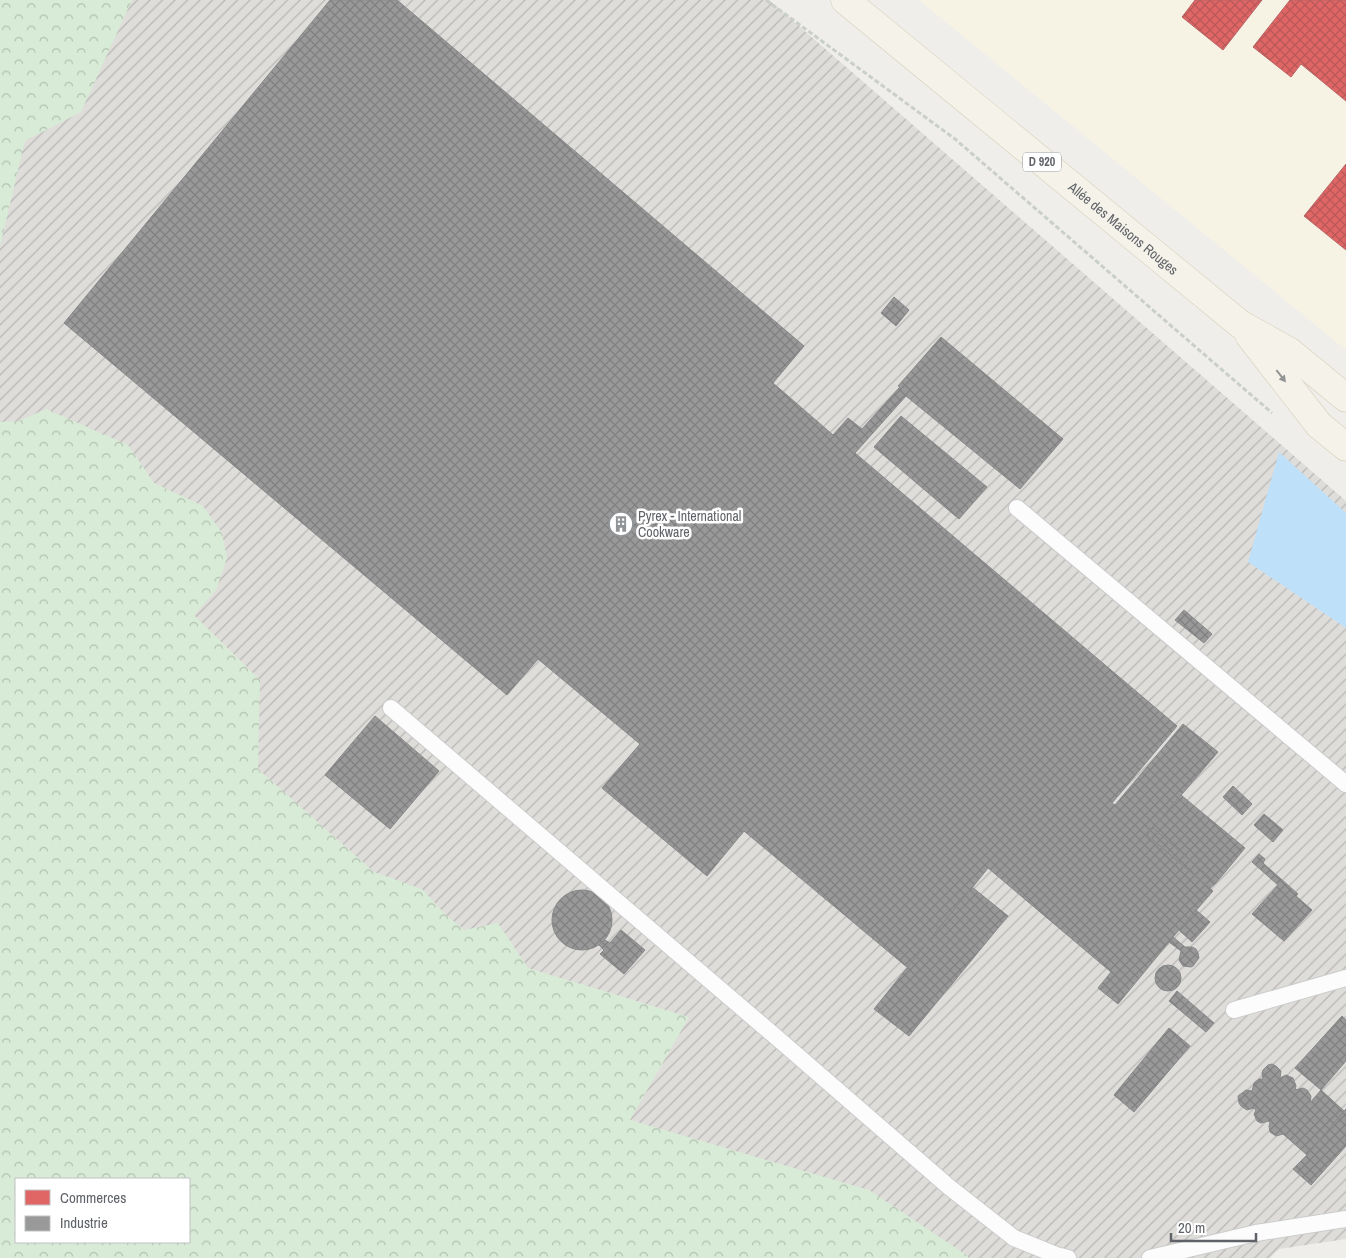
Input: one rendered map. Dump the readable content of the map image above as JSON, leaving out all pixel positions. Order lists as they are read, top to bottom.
{
  "streets": {
    "main road": ["D 920", "Allée des Maisons Rouges"]
  },
  "places": {
    "building": ["Pyrex - International Cookware"]
  },
  "legend": ["Commerces", "Industrie"],
  "scale_bar": "20 m"
}
